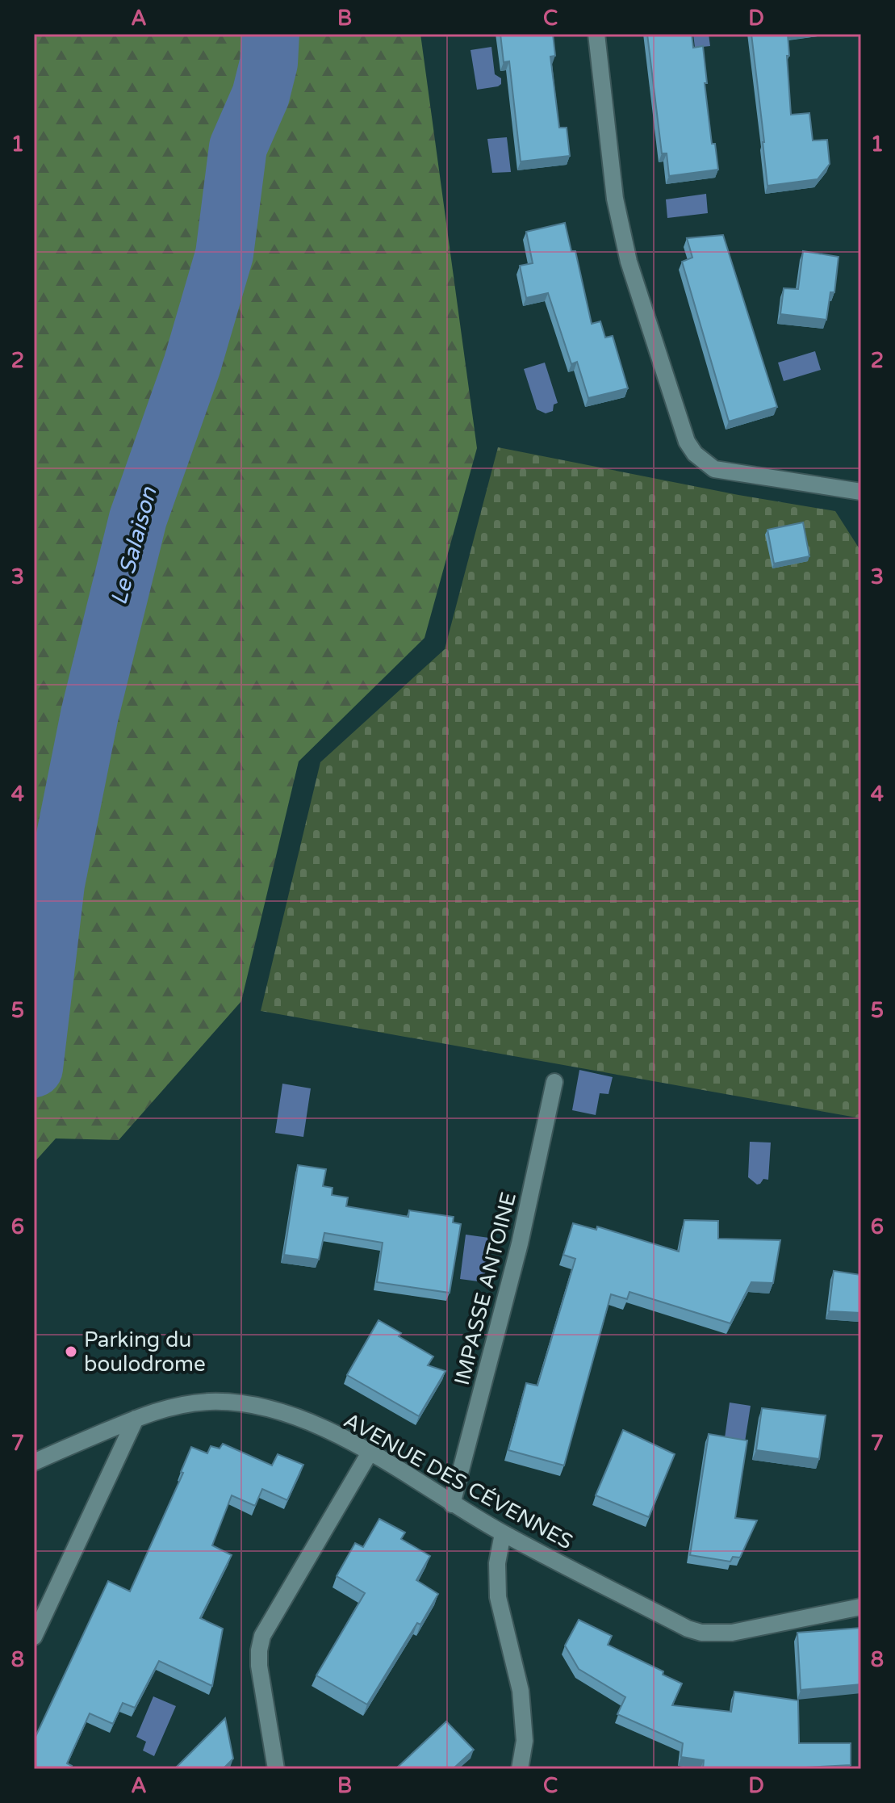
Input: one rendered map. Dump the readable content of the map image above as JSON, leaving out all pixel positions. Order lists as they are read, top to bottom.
{
  "streets": {
    "street": ["IMPASSE ANTOINE", "AVENUE DES CÉVENNES"]
  },
  "crossings": [
    ["IMPASSE ANTOINE", "AVENUE DES CÉVENNES"]
  ],
  "water": ["Le Salaison"],
  "places": ["Parking du boulodrome"],
  "grid": {
    "columns": [
      "A",
      "B",
      "C",
      "D"
    ],
    "rows": [
      "1",
      "2",
      "3",
      "4",
      "5",
      "6",
      "7",
      "8"
    ]
  }
}
